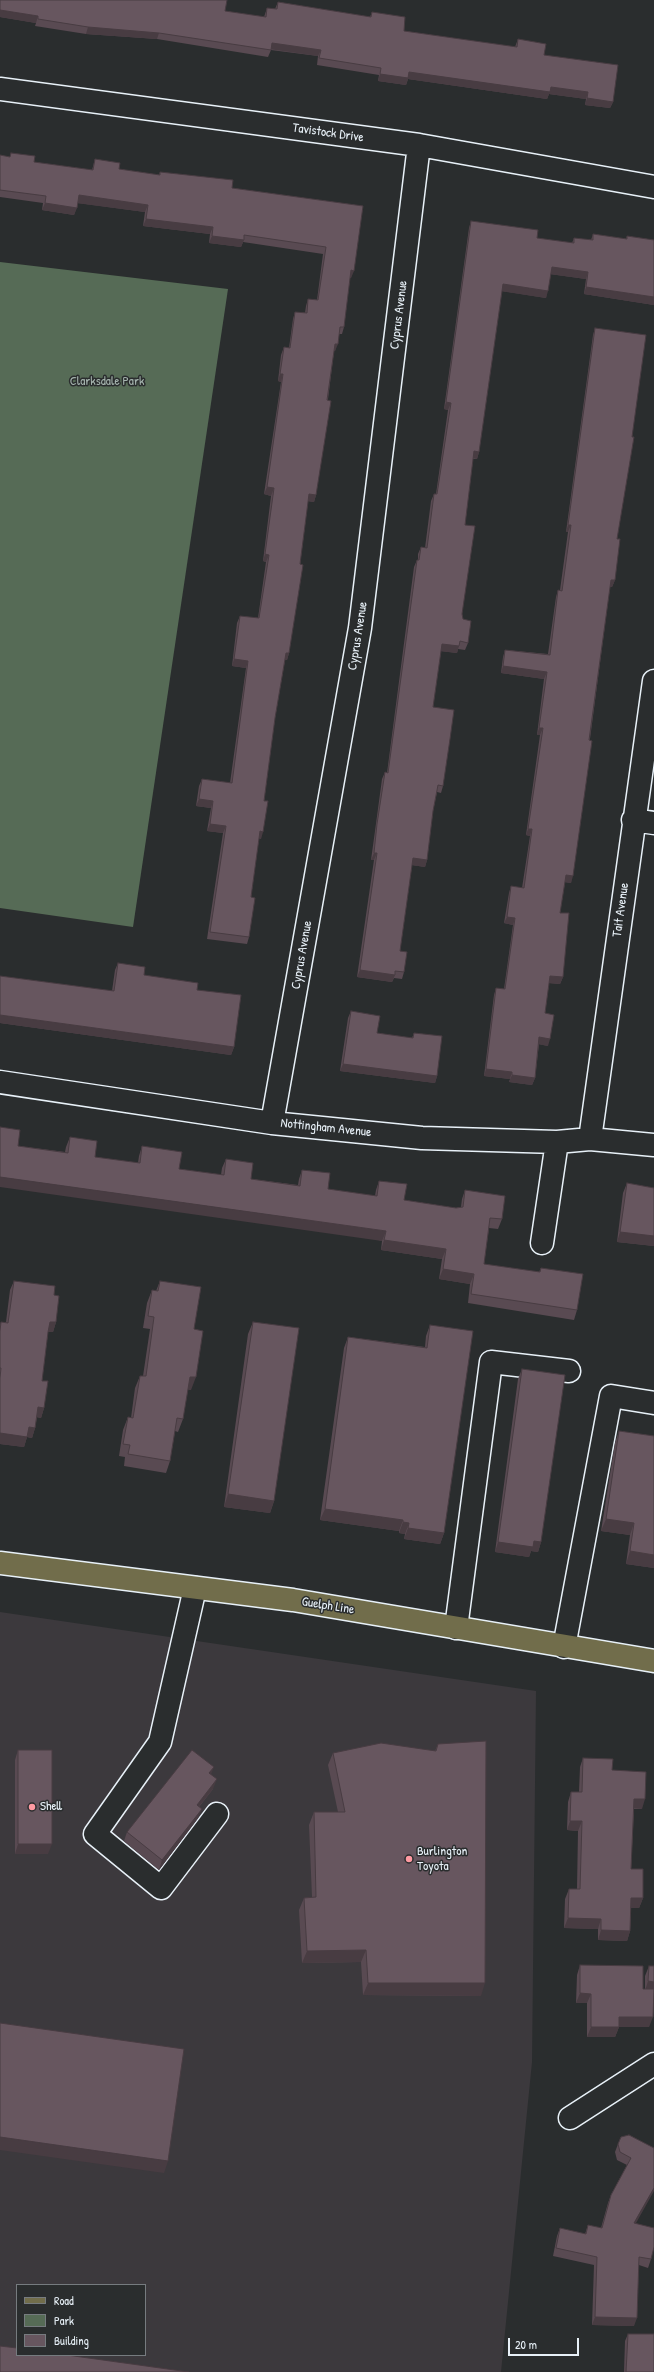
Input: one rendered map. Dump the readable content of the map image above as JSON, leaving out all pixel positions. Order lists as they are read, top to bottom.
{
  "streets": {
    "main road": ["Guelph Line"],
    "street": [
      "Tavistock Drive",
      "Cyprus Avenue",
      "Tait Avenue",
      "Nottingham Avenue"
    ]
  },
  "crossings": [
    ["Tavistock Drive", "Cyprus Avenue"],
    ["Cyprus Avenue", "Nottingham Avenue"],
    ["Tait Avenue", "Nottingham Avenue"]
  ],
  "parks": ["Clarksdale Park"],
  "places": ["Shell", "Burlington Toyota"],
  "legend": ["Road", "Park", "Building"],
  "scale_bar": "20 m"
}
